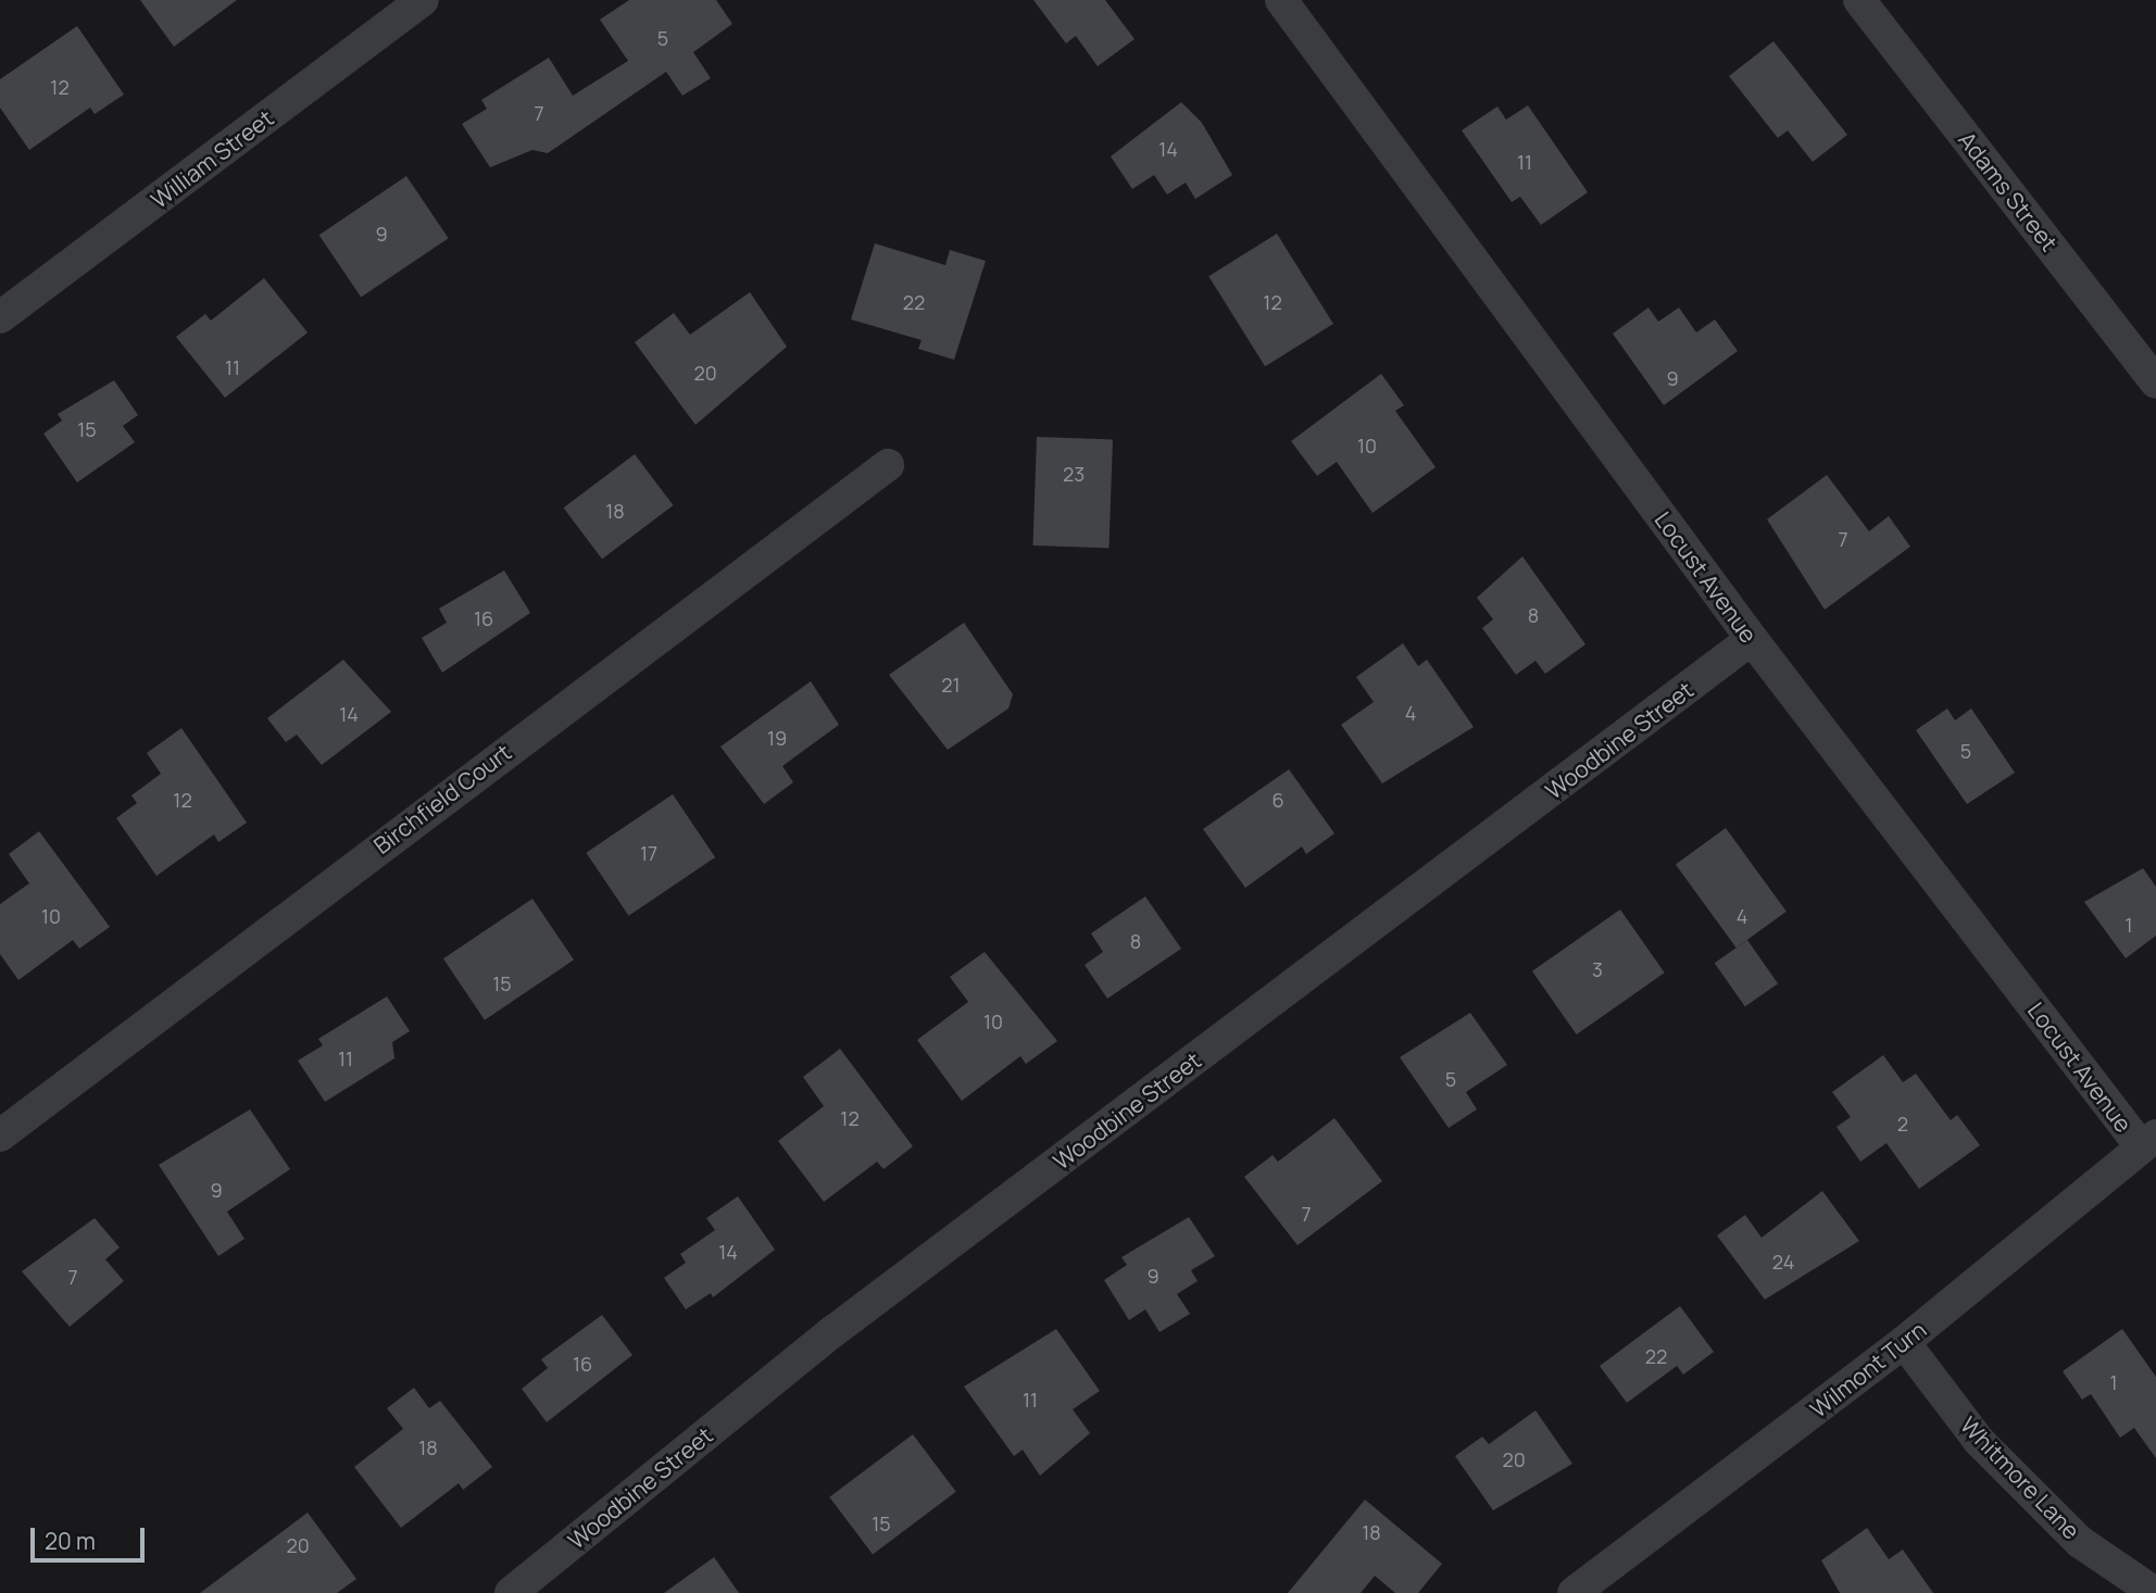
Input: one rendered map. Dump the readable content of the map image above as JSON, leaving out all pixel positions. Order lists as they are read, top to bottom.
{
  "streets": {
    "street": [
      "William Street",
      "Adams Street",
      "Locust Avenue",
      "Woodbine Street",
      "Birchfield Court",
      "Wilmont Turn",
      "Whitmore Lane"
    ]
  },
  "crossings": [
    ["Locust Avenue", "Woodbine Street"],
    ["Locust Avenue", "Wilmont Turn"],
    ["Wilmont Turn", "Whitmore Lane"]
  ],
  "house_numbers": [
    "5",
    "12",
    "7",
    "14",
    "11",
    "9",
    "22",
    "12",
    "11",
    "20",
    "9",
    "15",
    "10",
    "23",
    "18",
    "7",
    "8",
    "16",
    "21",
    "4",
    "14",
    "19",
    "5",
    "12",
    "6",
    "17",
    "10",
    "4",
    "1",
    "8",
    "3",
    "15",
    "10",
    "11",
    "5",
    "12",
    "2",
    "9",
    "7",
    "14",
    "24",
    "9",
    "7",
    "22",
    "16",
    "1",
    "11",
    "18",
    "20",
    "15",
    "18",
    "20"
  ],
  "scale_bar": "20 m"
}
